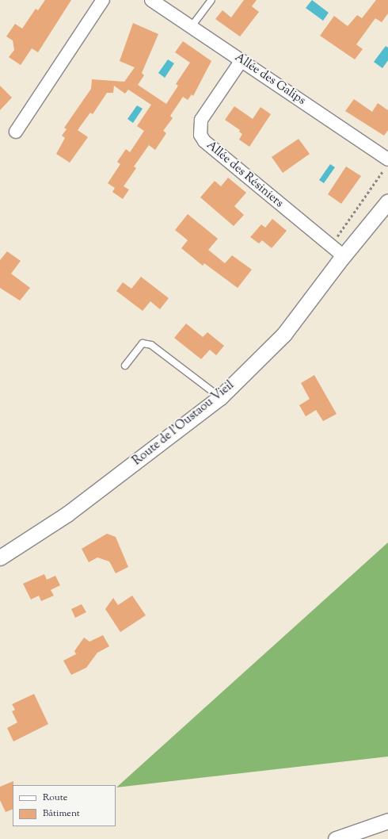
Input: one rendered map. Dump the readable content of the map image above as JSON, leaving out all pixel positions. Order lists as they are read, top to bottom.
{
  "streets": {
    "street": ["Allée des Galips", "Allée des Résiniers", "Route de l'Oustaou Vieil"]
  },
  "crossings": [
    ["Allée des Galips", "Allée des Résiniers"],
    ["Allée des Résiniers", "Route de l'Oustaou Vieil"]
  ],
  "legend": ["Route", "Bâtiment"]
}
